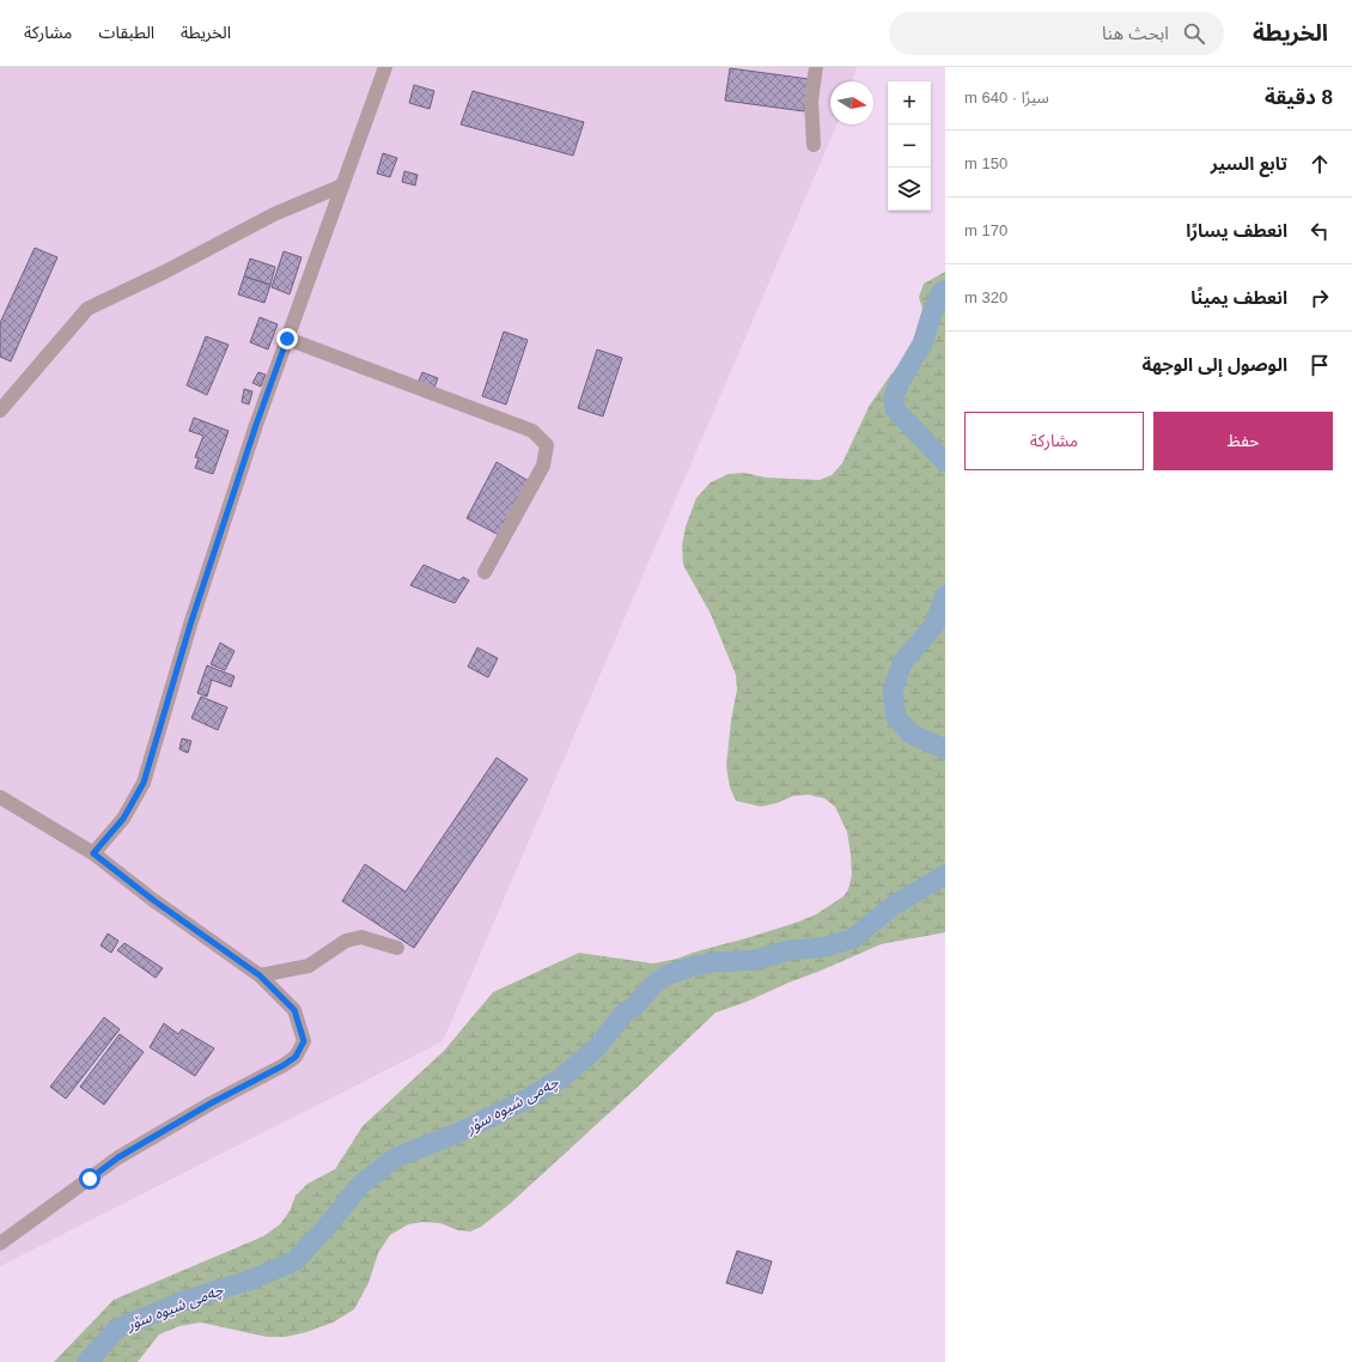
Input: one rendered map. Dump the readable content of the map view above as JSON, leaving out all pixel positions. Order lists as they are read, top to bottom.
{
  "water": ["چەمی شیوە سۆر"],
  "north": "right",
  "page": {
    "header": "الخريطة",
    "search": "ابحث هنا",
    "nav": ["الخريطة", "الطبقات", "مشاركة"],
    "heading": ["8 دقيقة", "سيرًا · 640 m"],
    "map_buttons": ["+", "−"],
    "list": [
      ["تابع السير", "150 m"],
      ["انعطف يسارًا", "170 m"],
      ["انعطف يمينًا", "320 m"],
      "الوصول إلى الوجهة"
    ],
    "buttons": ["حفظ", "مشاركة"]
  }
}
